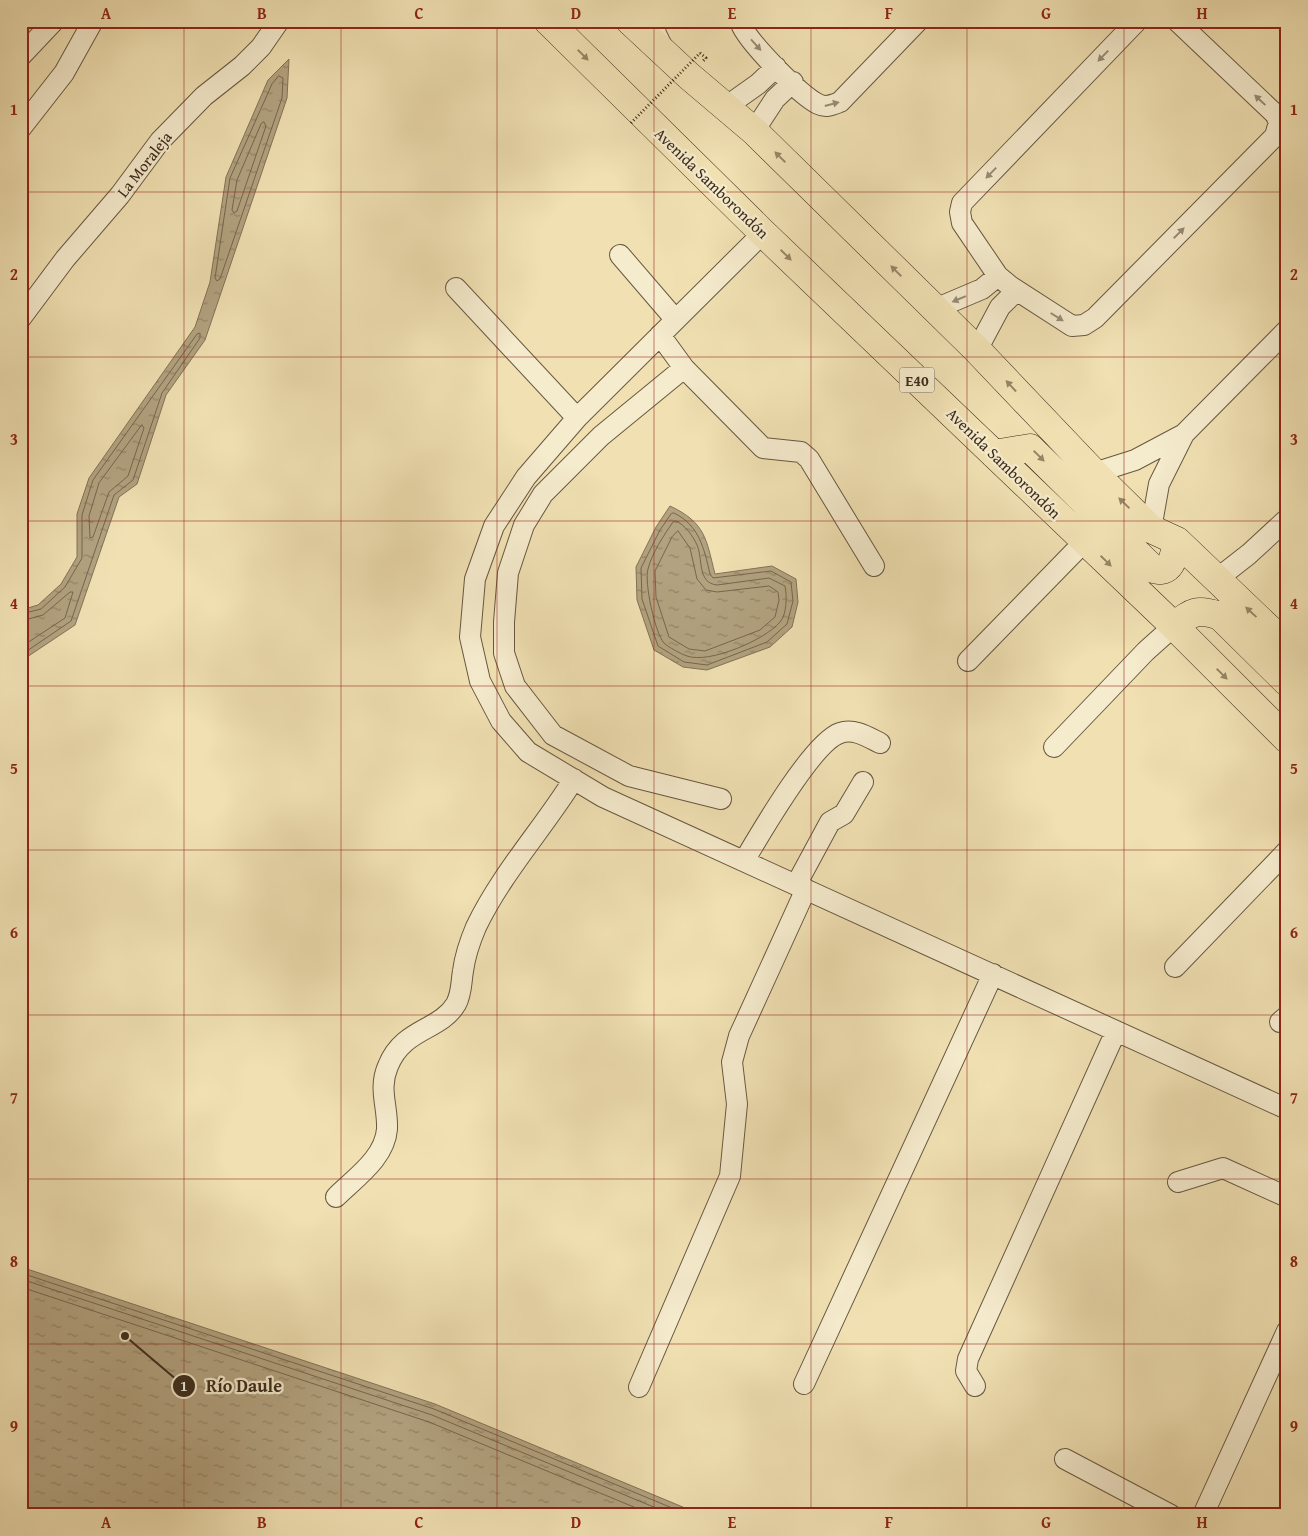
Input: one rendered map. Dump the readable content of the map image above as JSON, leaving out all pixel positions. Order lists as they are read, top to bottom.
{
  "streets": {
    "highway": ["Avenida Samborondón", "E40"],
    "street": ["La Moraleja"]
  },
  "places": ["Río Daule"],
  "grid": {
    "columns": [
      "A",
      "B",
      "C",
      "D",
      "E",
      "F",
      "G",
      "H"
    ],
    "rows": [
      "1",
      "2",
      "3",
      "4",
      "5",
      "6",
      "7",
      "8",
      "9"
    ]
  }
}
